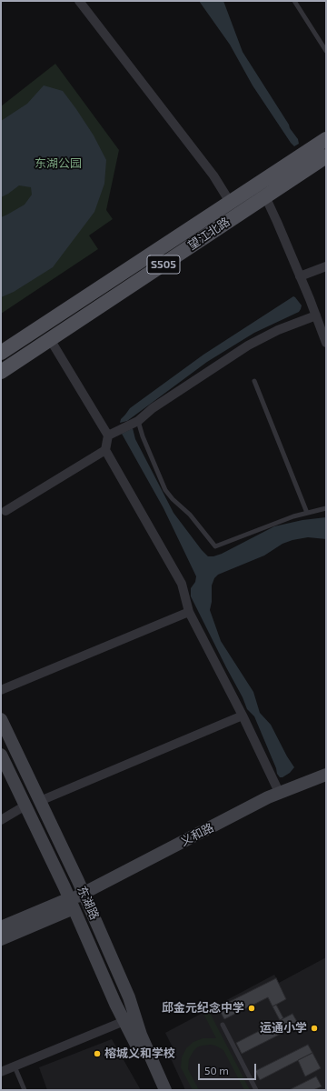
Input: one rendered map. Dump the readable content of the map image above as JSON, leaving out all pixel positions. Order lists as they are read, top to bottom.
{
  "streets": {
    "main road": [
      "望江北路",
      "S505",
      "义和路",
      "东湖路"
    ]
  },
  "crossings": [
    ["义和路", "东湖路"]
  ],
  "parks": ["东湖公园"],
  "places": ["邱金元纪念中学", "运通小学", "榕城义和学校"],
  "scale_bar": "50 m"
}
